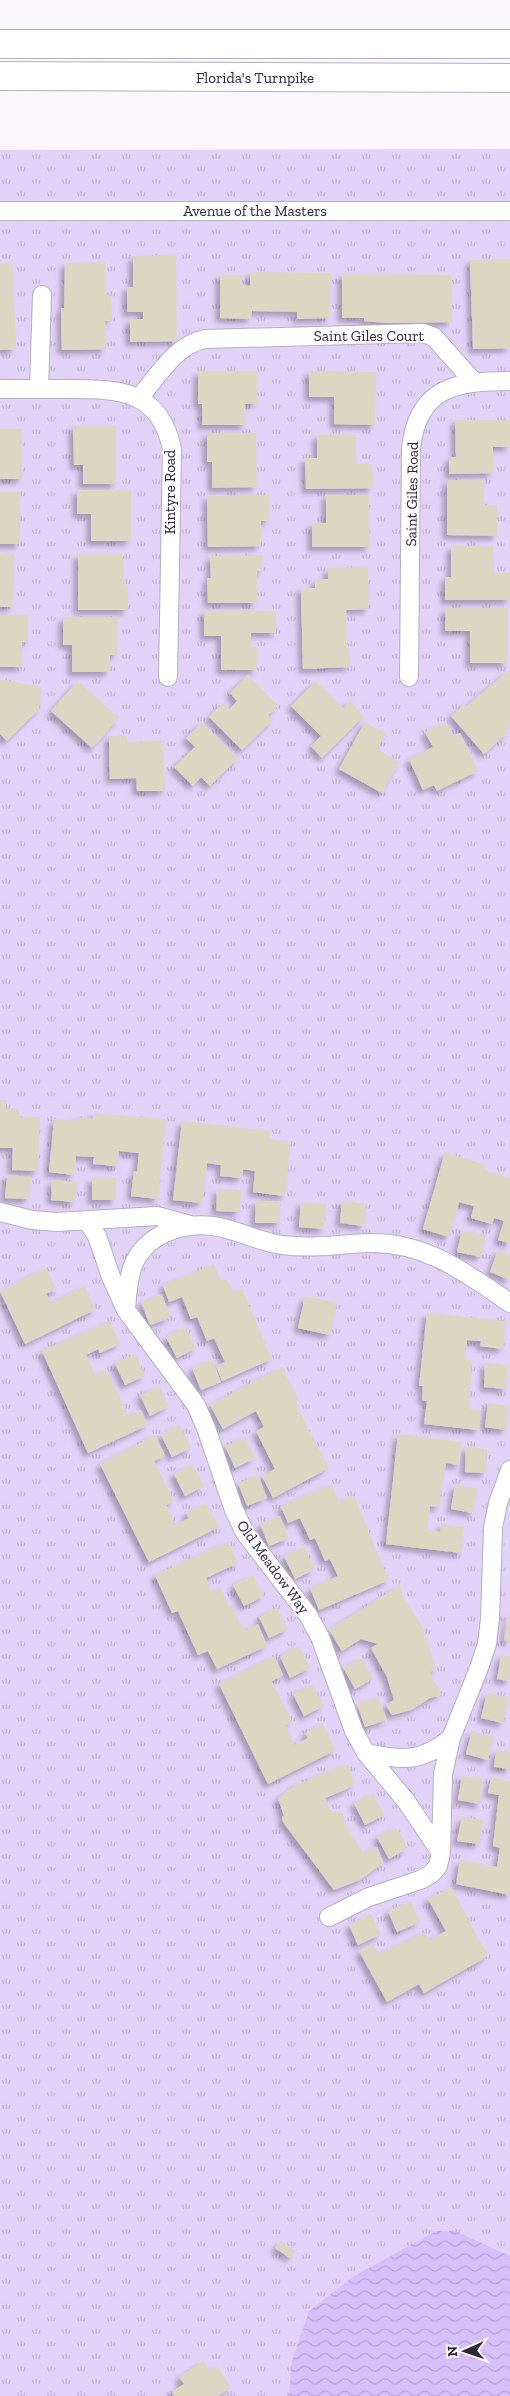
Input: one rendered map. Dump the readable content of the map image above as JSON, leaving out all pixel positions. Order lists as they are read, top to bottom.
{
  "streets": {
    "highway": ["Florida's Turnpike"],
    "street": [
      "Avenue of the Masters",
      "Saint Giles Court",
      "Kintyre Road",
      "Saint Giles Road",
      "Old Meadow Way"
    ]
  },
  "crossings": [
    ["Saint Giles Court", "Kintyre Road"],
    ["Saint Giles Court", "Saint Giles Road"]
  ],
  "north": "left"
}
